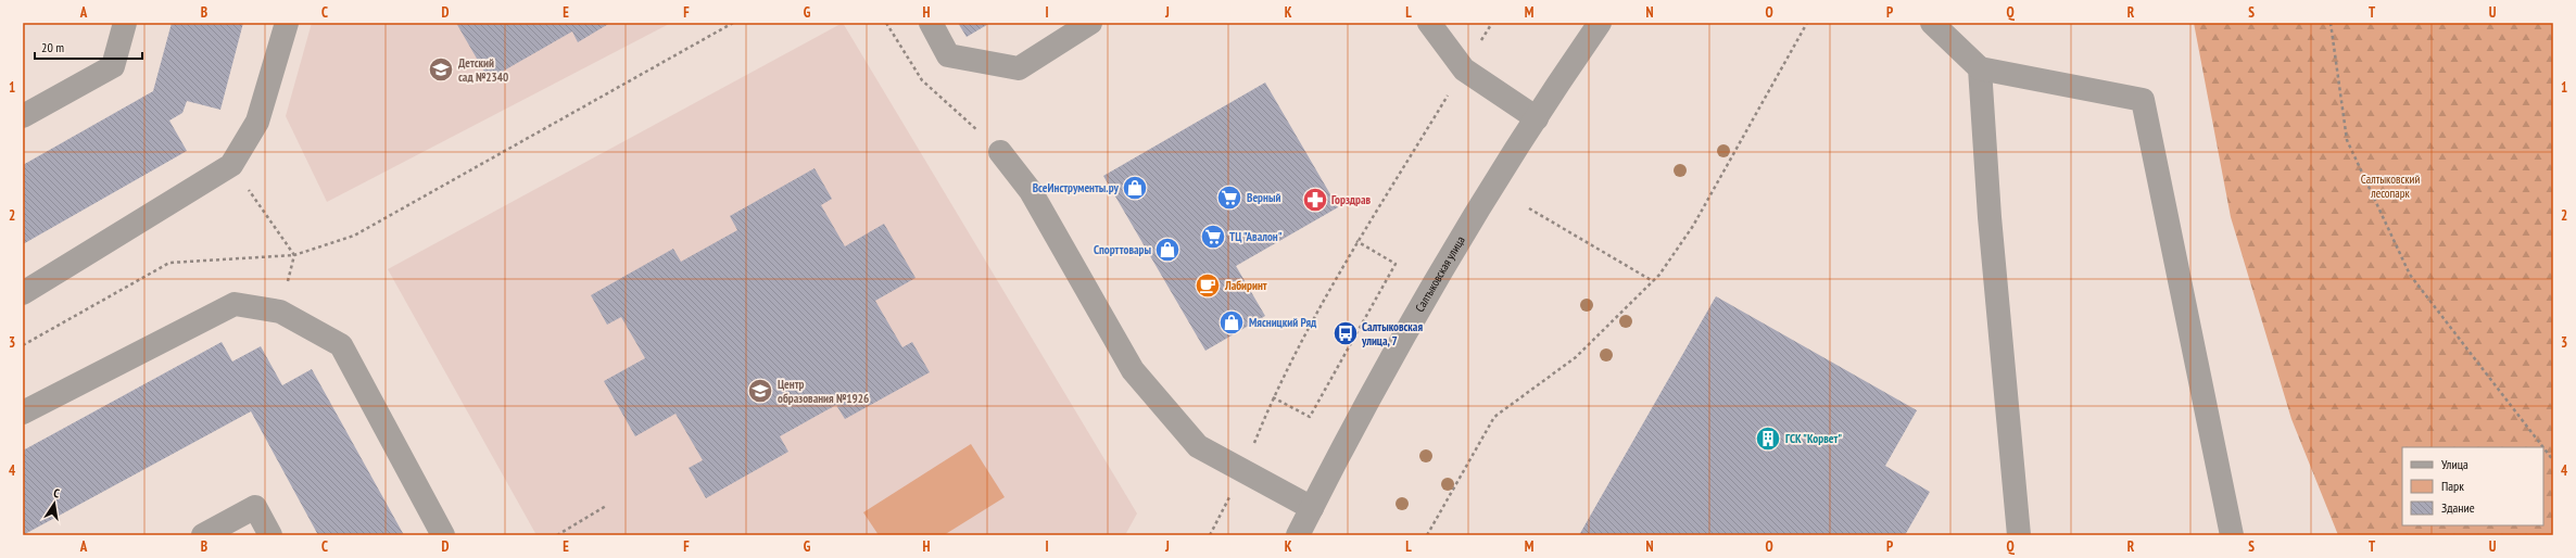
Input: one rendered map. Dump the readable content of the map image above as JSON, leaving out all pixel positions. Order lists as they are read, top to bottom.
{
  "streets": {
    "street": ["Салтыковская улица"]
  },
  "parks": ["Салтыковский лесопарк"],
  "places": {
    "school or university": ["Детский сад №2340", "Центр образования №1926"],
    "shop": ["ВсеИнструменты.ру", "Спорттовары", "Мясницкий Ряд"],
    "supermarket": ["Верный", "ТЦ \"Авалон\""],
    "pharmacy": ["Горздрав"],
    "cafe": ["Лабиринт"],
    "bus stop": ["Салтыковская улица, 7"],
    "building": ["ГСК \"Корвет\""]
  },
  "legend": ["Улица", "Парк", "Здание"],
  "scale_bar": "20 m",
  "north": "top",
  "grid": {
    "columns": [
      "A",
      "B",
      "C",
      "D",
      "E",
      "F",
      "G",
      "H",
      "I",
      "J",
      "K",
      "L",
      "M",
      "N",
      "O",
      "P",
      "Q",
      "R",
      "S",
      "T",
      "U"
    ],
    "rows": [
      "1",
      "2",
      "3",
      "4"
    ]
  }
}
